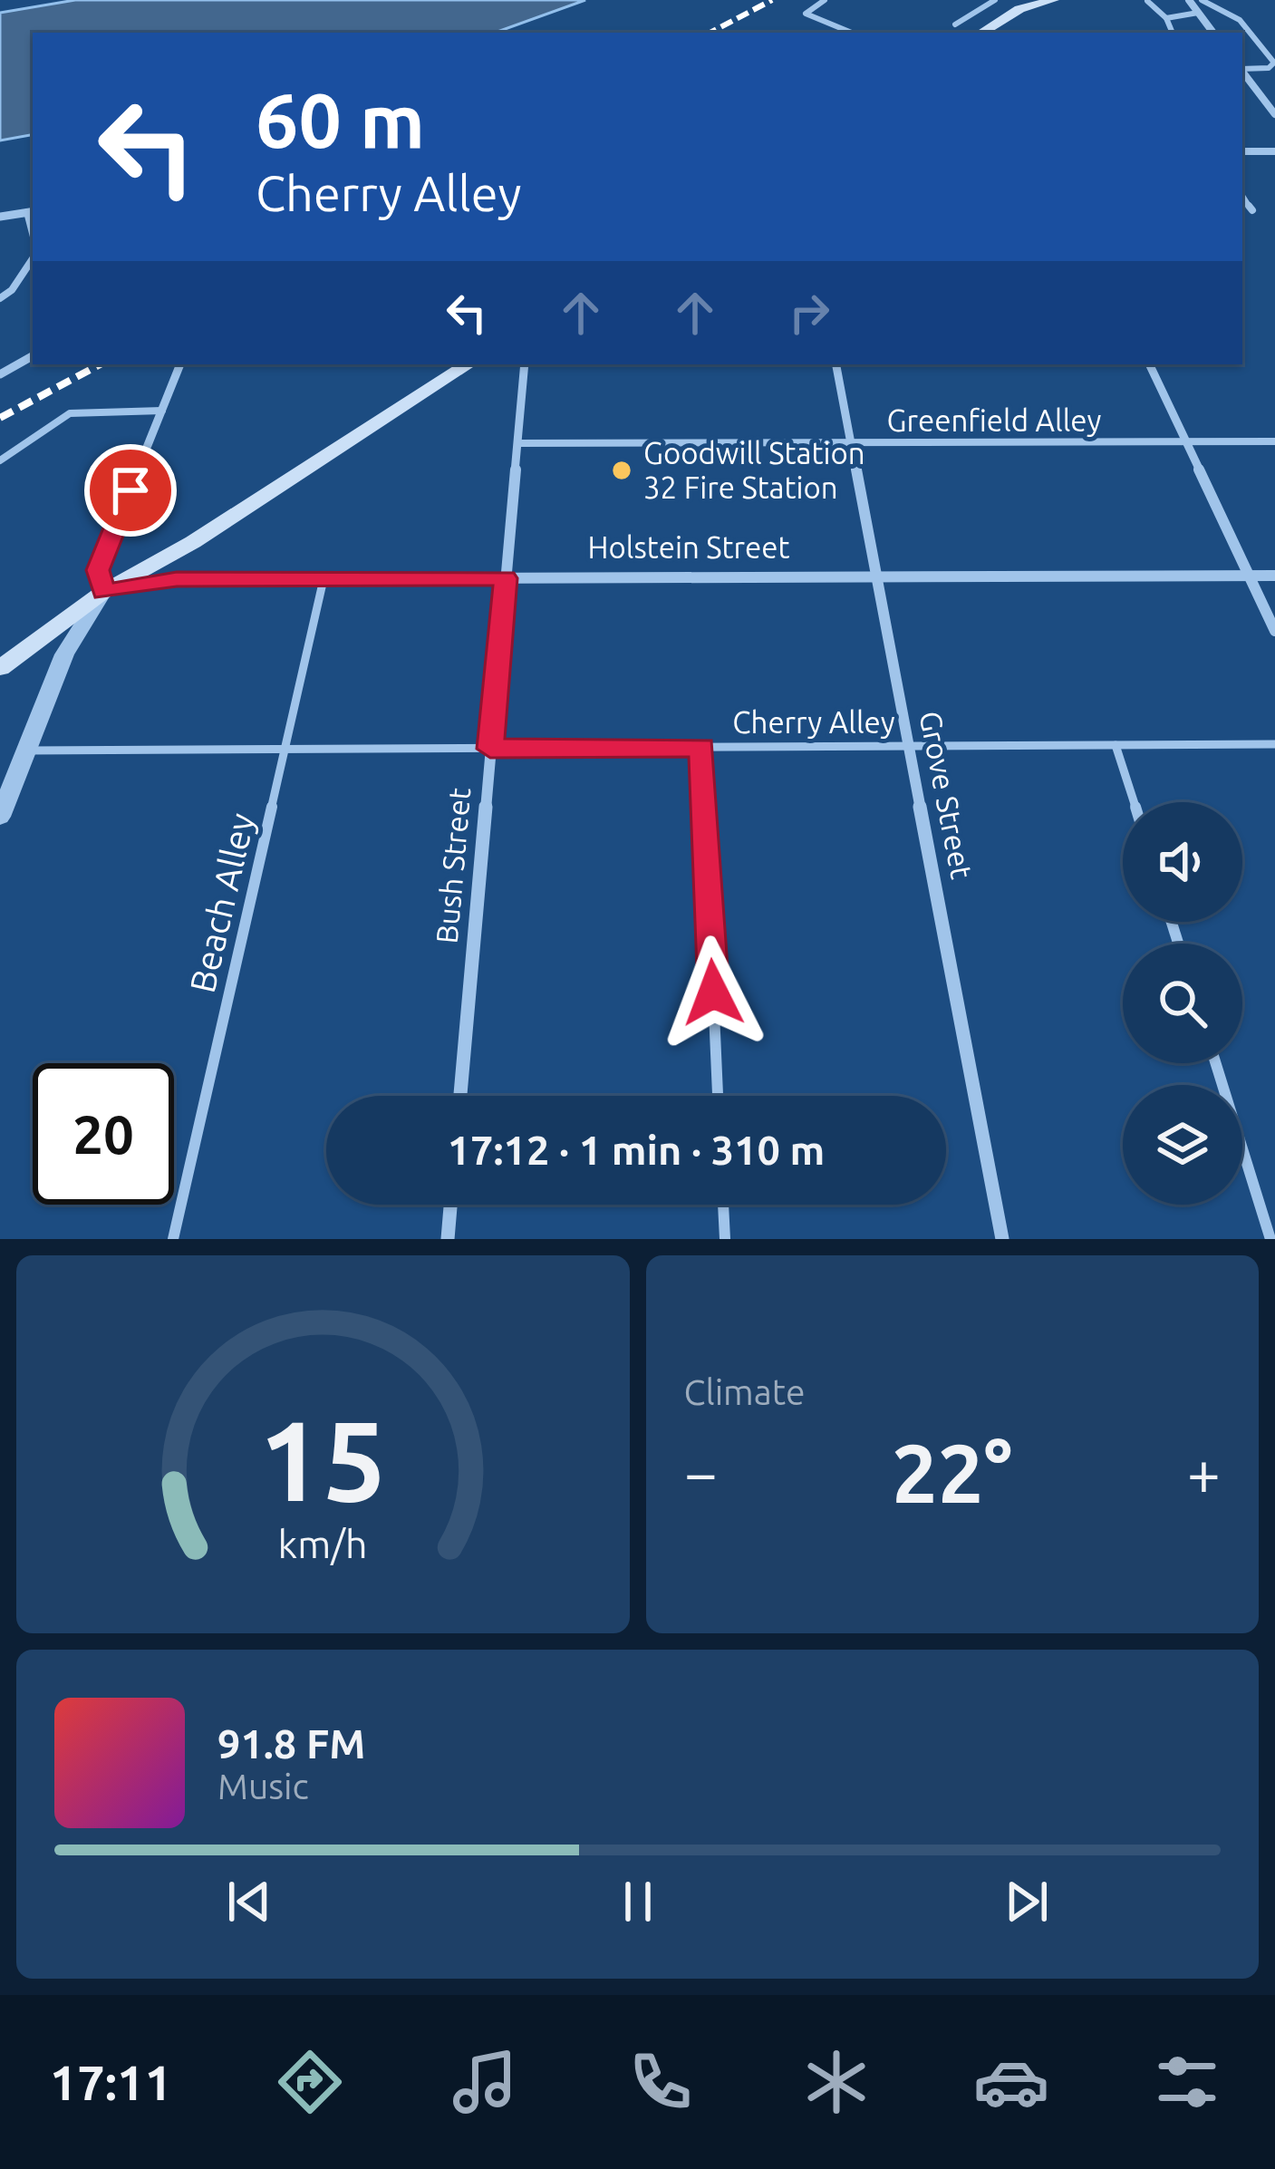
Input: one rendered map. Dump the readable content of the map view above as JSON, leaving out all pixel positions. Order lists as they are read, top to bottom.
{
  "streets": {
    "street": ["Holstein Street", "Grove Street", "Bush Street"],
    "lane": ["Greenfield Alley", "Cherry Alley", "Beach Alley"]
  },
  "crossings": [
    ["Greenfield Alley", "Grove Street"],
    ["Greenfield Alley", "Bush Street"],
    ["Holstein Street", "Grove Street"],
    ["Holstein Street", "Bush Street"],
    ["Holstein Street", "Beach Alley"],
    ["Cherry Alley", "Grove Street"],
    ["Cherry Alley", "Bush Street"],
    ["Cherry Alley", "Beach Alley"]
  ],
  "places": ["Goodwill Station 32 Fire Station"],
  "page": {
    "turn": ["60 m", "Cherry Alley"],
    "limit": "20",
    "trip": "17:12 · 1 min · 310 m",
    "tile": "Climate",
    "heat": ["−", "22°", "+"],
    "song": ["91.8 FM", "Music"],
    "tabs": "17:11",
    "gauge": ["15", "km/h"]
  }
}
